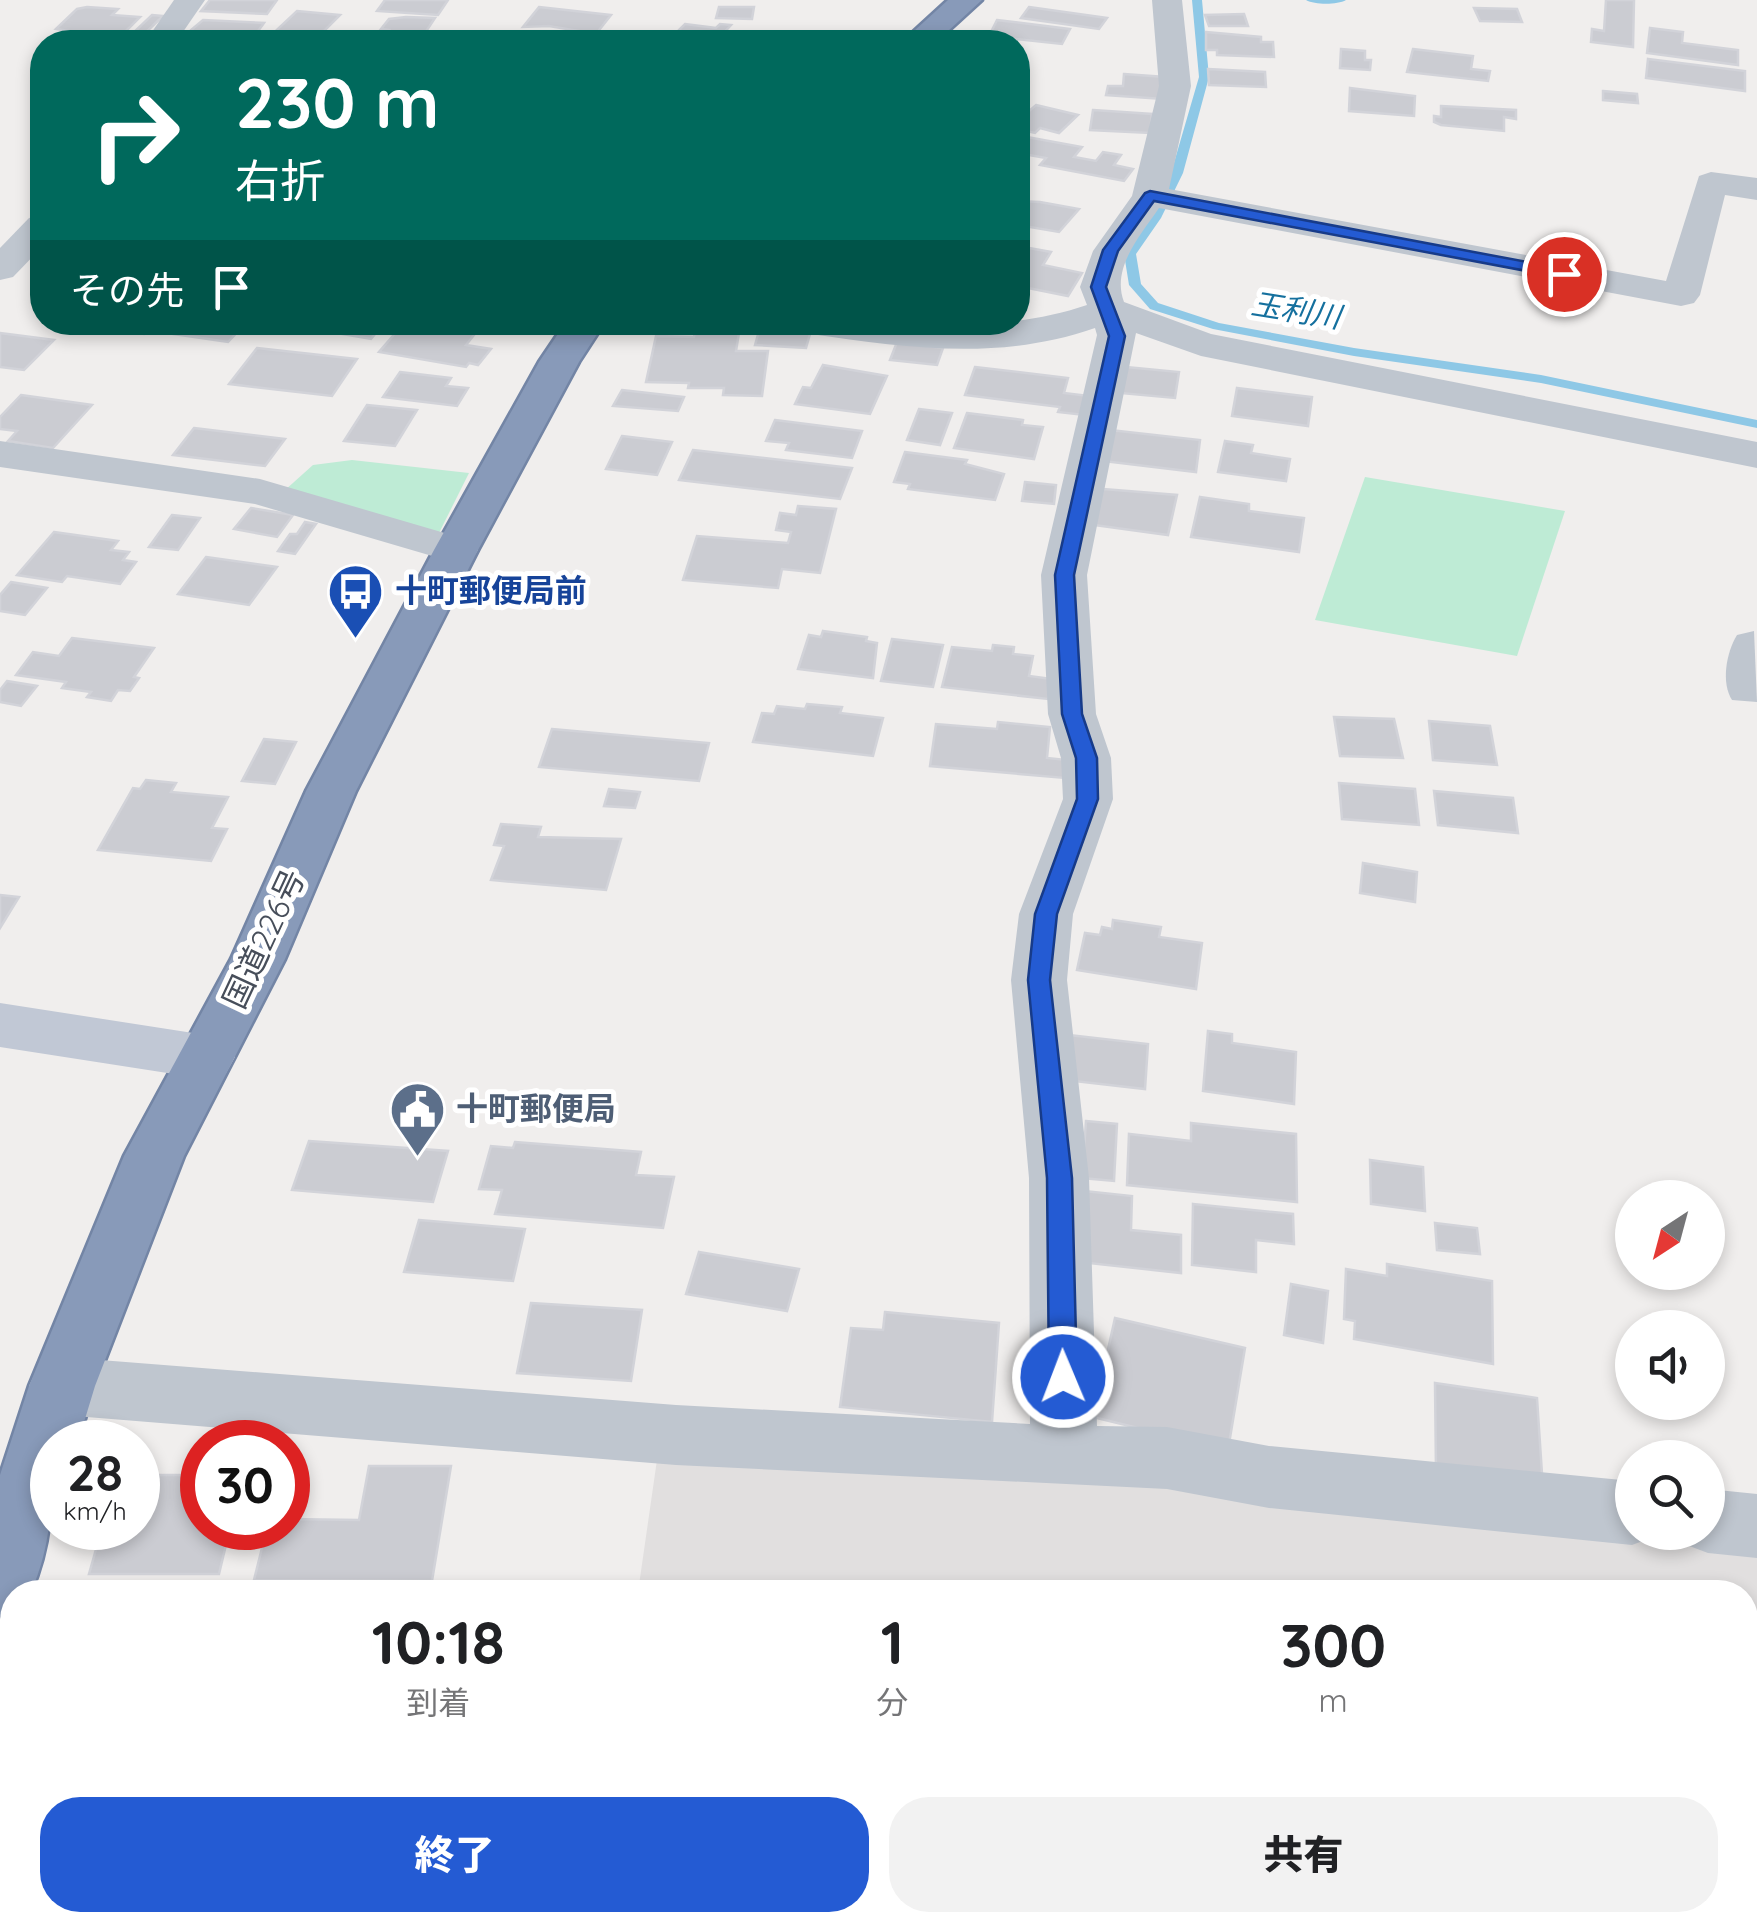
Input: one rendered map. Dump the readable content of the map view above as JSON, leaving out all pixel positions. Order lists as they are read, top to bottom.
{
  "streets": {
    "highway": ["国道226号"]
  },
  "water": ["玉利川"],
  "places": {
    "bus stop": ["十町郵便局前"],
    "public building": ["十町郵便局"]
  },
  "north": "bottom left",
  "page": {
    "turn": ["230 m", "右折"],
    "then": "その先",
    "speed": "28 km/h",
    "limit": "30",
    "eta": [
      "10:18",
      "到着",
      "1",
      "分",
      "300",
      "m"
    ],
    "buttons": ["終了", "共有"]
  }
}
